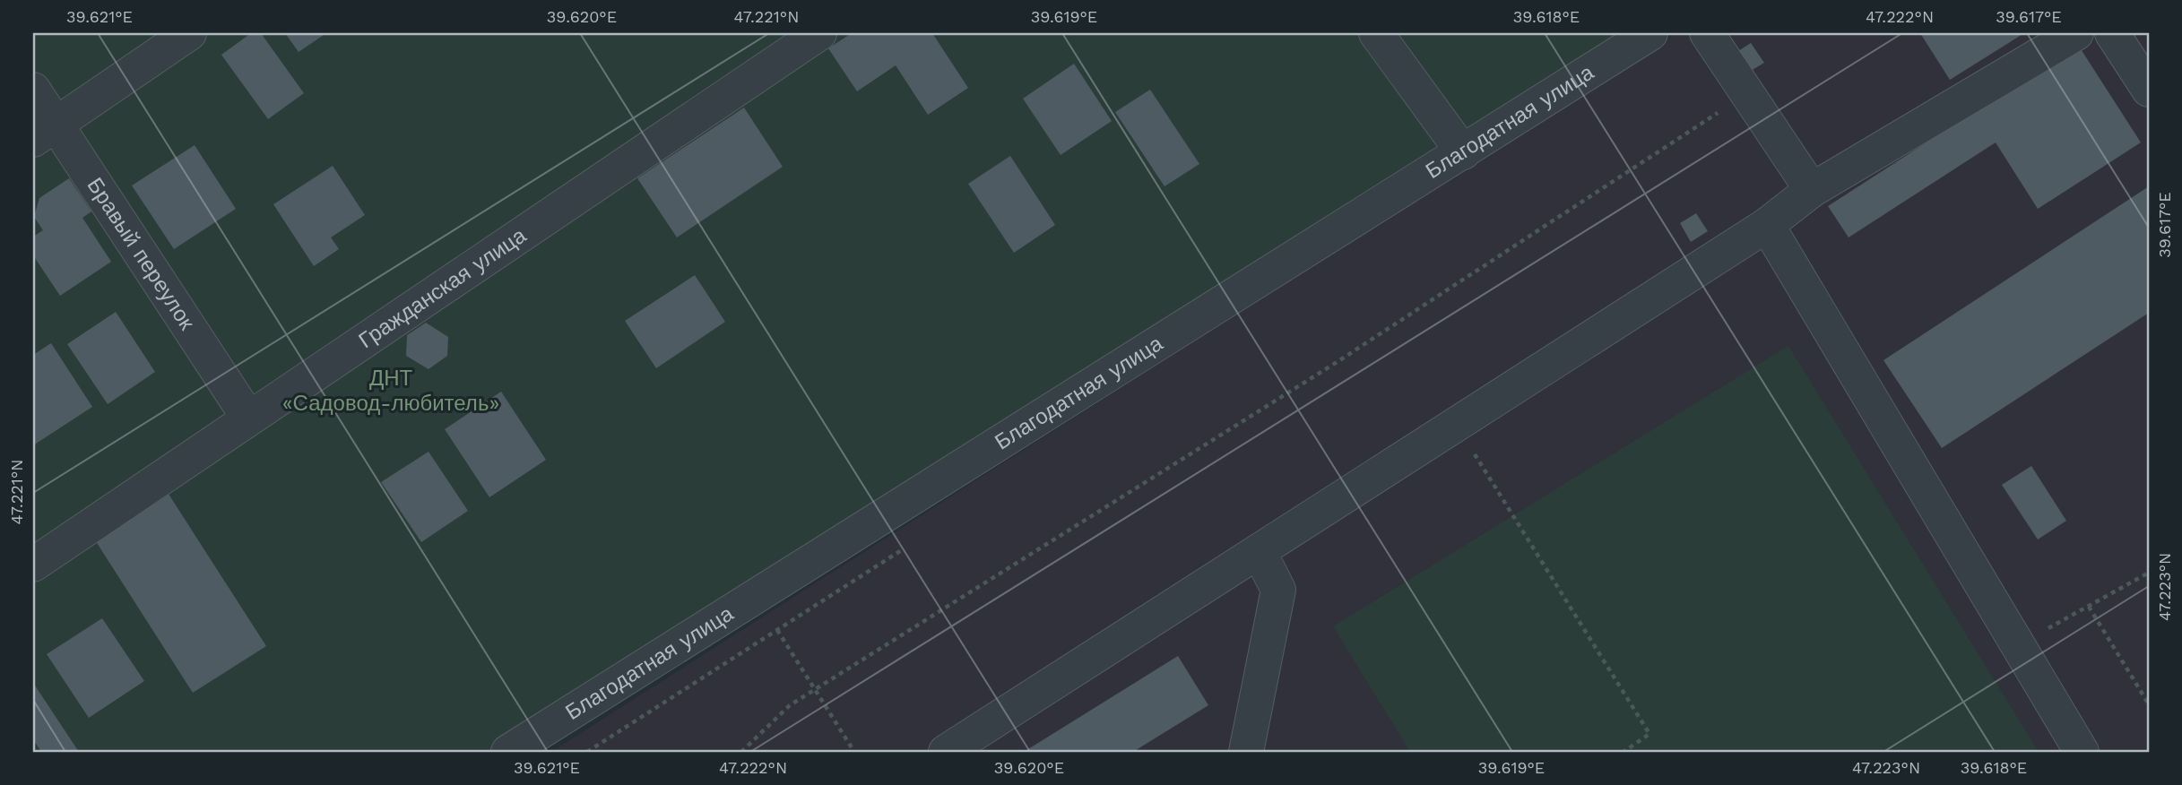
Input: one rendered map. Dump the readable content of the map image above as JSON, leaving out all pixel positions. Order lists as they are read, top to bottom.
{
  "streets": {
    "street": ["Благодатная улица", "Бравый переулок", "Гражданская улица"]
  },
  "crossings": [
    ["Бравый переулок", "Гражданская улица"]
  ],
  "parks": ["ДНТ «Садовод-любитель»"],
  "coordinates": [
    "39.621°E",
    "39.620°E",
    "47.221°N",
    "39.619°E",
    "39.618°E",
    "47.222°N",
    "39.617°E",
    "47.223°N"
  ]
}
